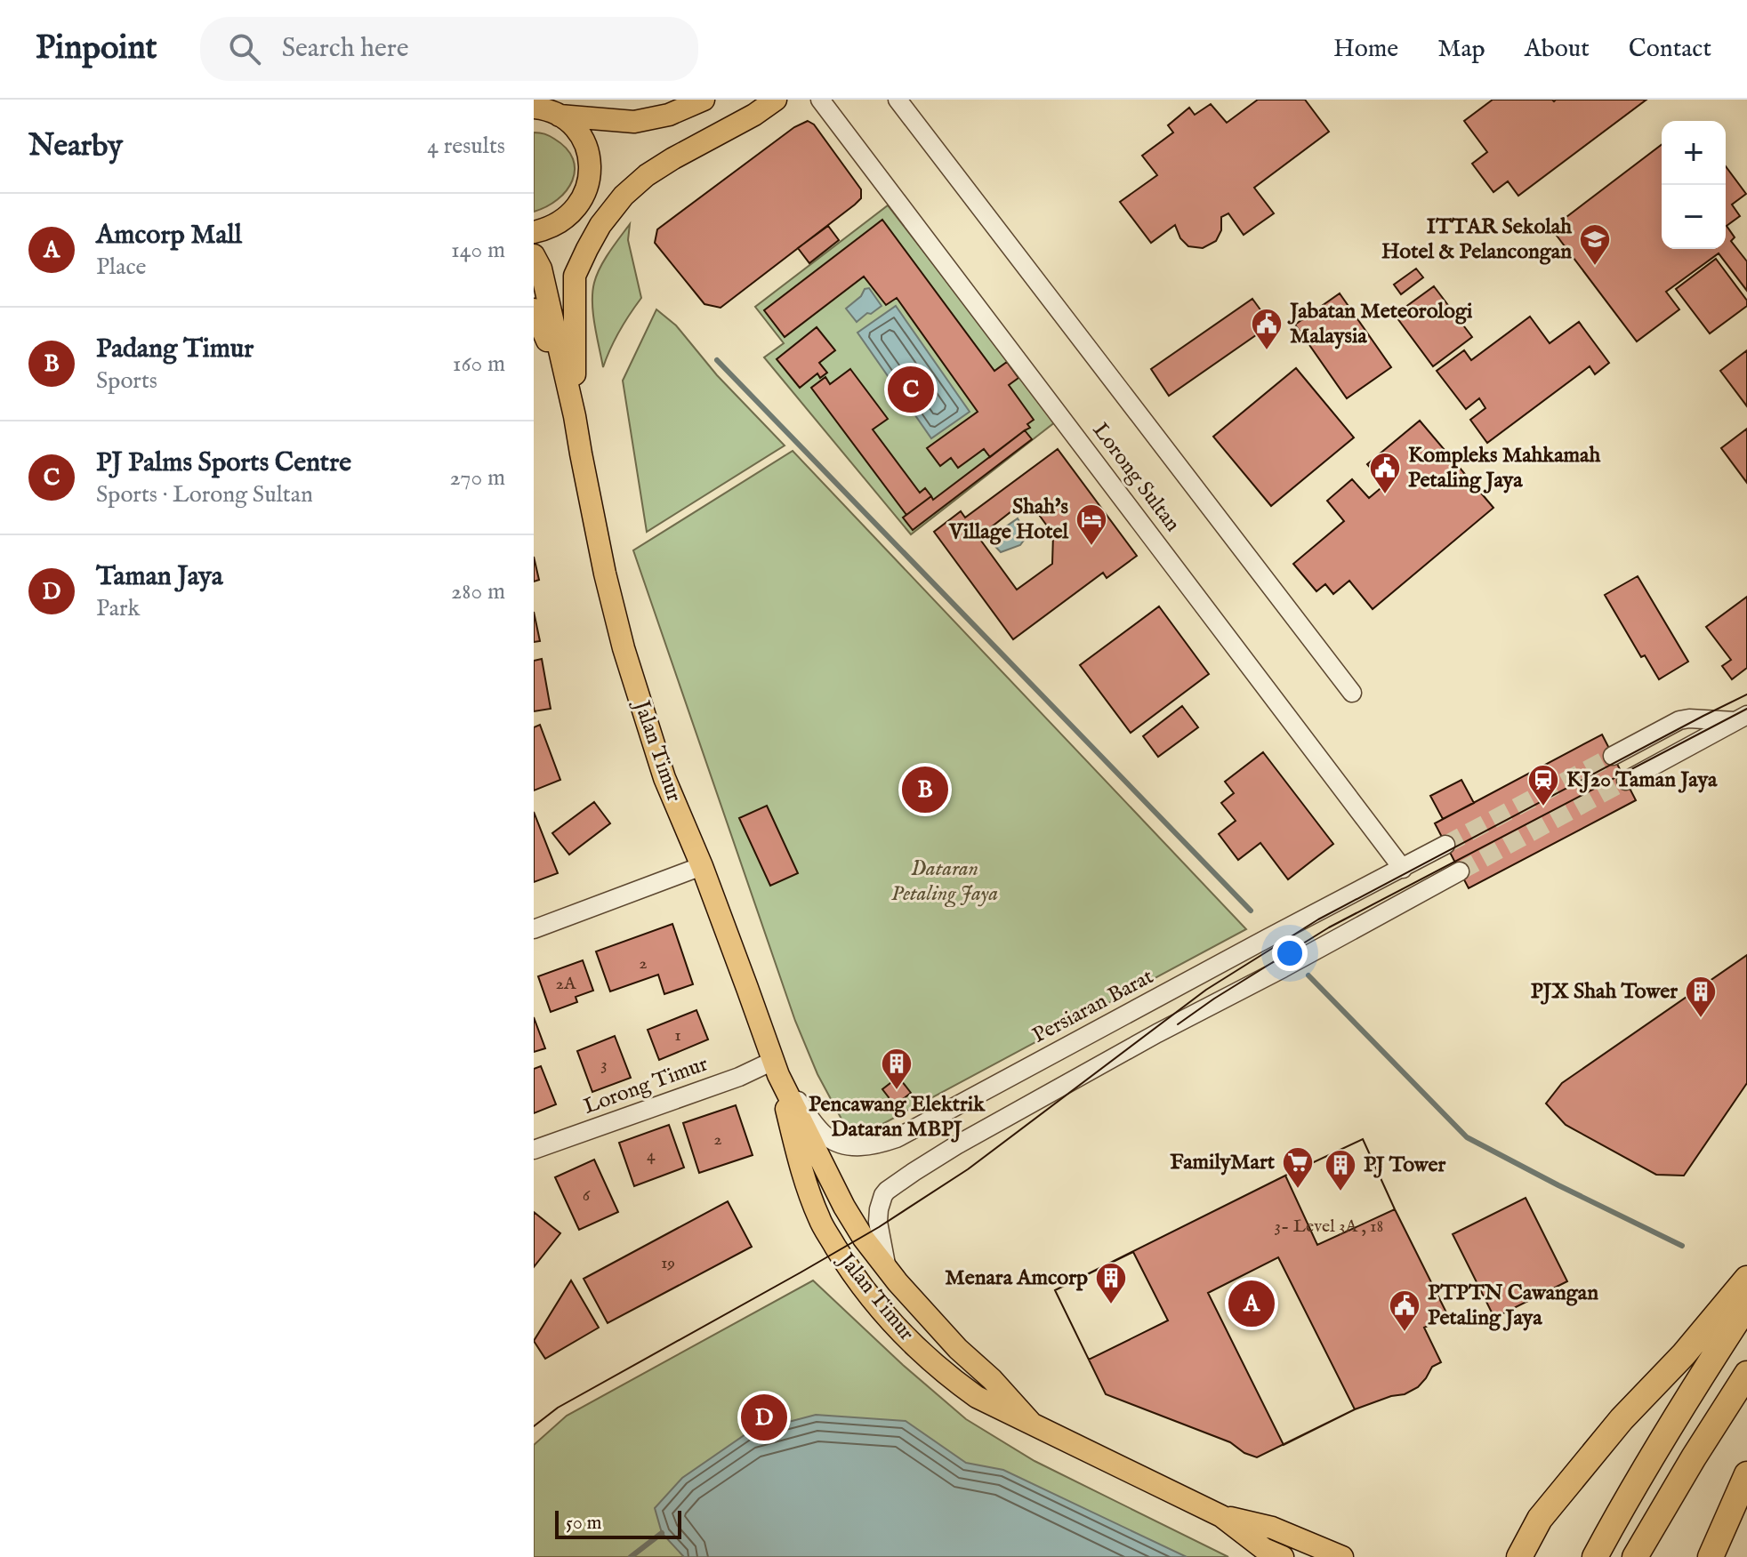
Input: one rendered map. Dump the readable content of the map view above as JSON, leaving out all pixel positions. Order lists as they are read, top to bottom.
{
  "streets": {
    "main road": ["Jalan Timur"],
    "street": ["Lorong Sultan", "Persiaran Barat", "Lorong Timur"]
  },
  "crossings": [
    ["Lorong Sultan", "Persiaran Barat"],
    ["Jalan Timur", "Persiaran Barat"],
    ["Jalan Timur", "Lorong Timur"],
    ["Persiaran Barat", "Lorong Timur"]
  ],
  "parks": ["Dataran Petaling Jaya"],
  "places": {
    "school or university": ["ITTAR Sekolah Hotel & Pelancongan"],
    "public building": ["Jabatan Meteorologi Malaysia", "Kompleks Mahkamah Petaling Jaya", "PTPTN Cawangan Petaling Jaya"],
    "hotel": ["Shah's Village Hotel"],
    "station": ["KJ20 Taman Jaya"],
    "building": [
      "PJX Shah Tower",
      "Pencawang Elektrik Dataran MBPJ",
      "PJ Tower",
      "Menara Amcorp"
    ],
    "supermarket": ["FamilyMart"]
  },
  "house_numbers": [
    "2",
    "2A",
    "1",
    "3",
    "2",
    "4",
    "6",
    "3- Level 3A , 18",
    "19"
  ],
  "scale_bar": "50 m",
  "page": {
    "header": "Pinpoint",
    "search": "Search here",
    "nav": [
      "Home",
      "Map",
      "About",
      "Contact"
    ],
    "heading": ["Nearby", "4 results"],
    "map_buttons": ["+", "−"],
    "list": [
      {
        "mark": "A",
        "name": "Amcorp Mall",
        "note": "Place",
        "value": "140 m"
      },
      {
        "mark": "B",
        "name": "Padang Timur",
        "note": "Sports",
        "value": "160 m"
      },
      {
        "mark": "C",
        "name": "PJ Palms Sports Centre",
        "note": "Sports · Lorong Sultan",
        "value": "270 m"
      },
      {
        "mark": "D",
        "name": "Taman Jaya",
        "note": "Park",
        "value": "280 m"
      }
    ],
    "pins": [
      "C",
      "B",
      "A",
      "D"
    ],
    "scale": "50 m"
  }
}
